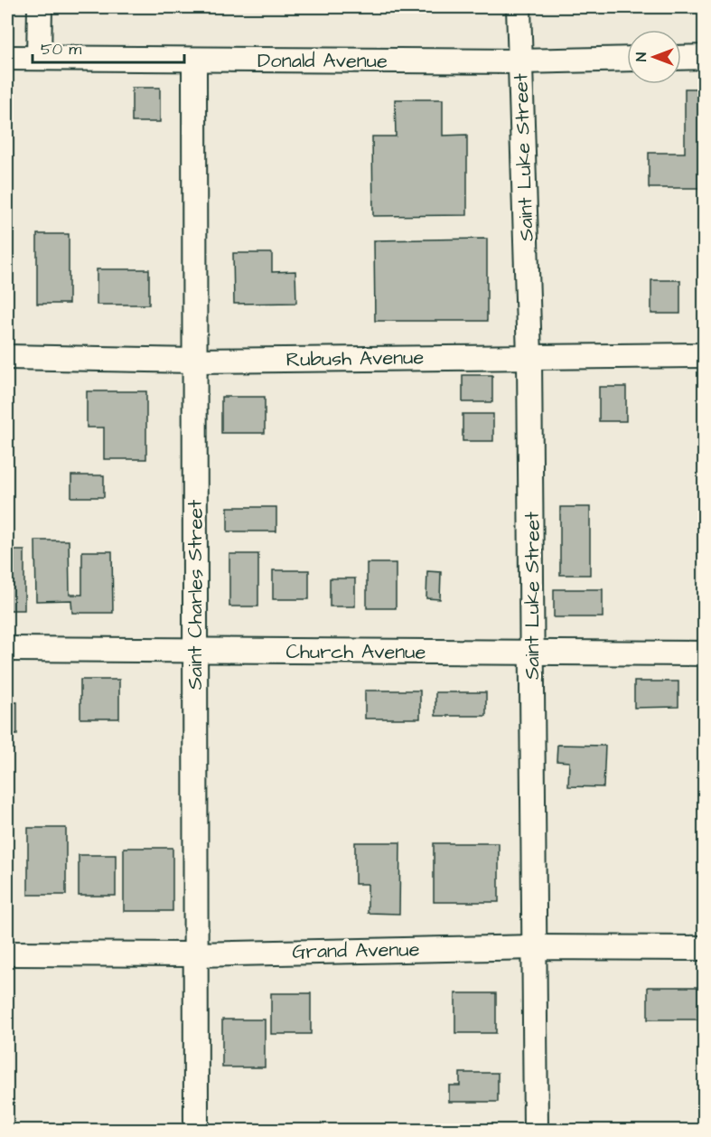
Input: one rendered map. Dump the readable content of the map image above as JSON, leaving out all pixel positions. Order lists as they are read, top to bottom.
{
  "streets": {
    "street": [
      "Donald Avenue",
      "Saint Luke Street",
      "Rubush Avenue",
      "Saint Charles Street",
      "Church Avenue",
      "Grand Avenue"
    ]
  },
  "crossings": [
    ["Donald Avenue", "Saint Luke Street"],
    ["Donald Avenue", "Saint Charles Street"],
    ["Saint Luke Street", "Rubush Avenue"],
    ["Saint Luke Street", "Church Avenue"],
    ["Saint Luke Street", "Grand Avenue"],
    ["Rubush Avenue", "Saint Charles Street"],
    ["Saint Charles Street", "Church Avenue"],
    ["Saint Charles Street", "Grand Avenue"]
  ],
  "scale_bar": "50 m",
  "north": "left"
}
